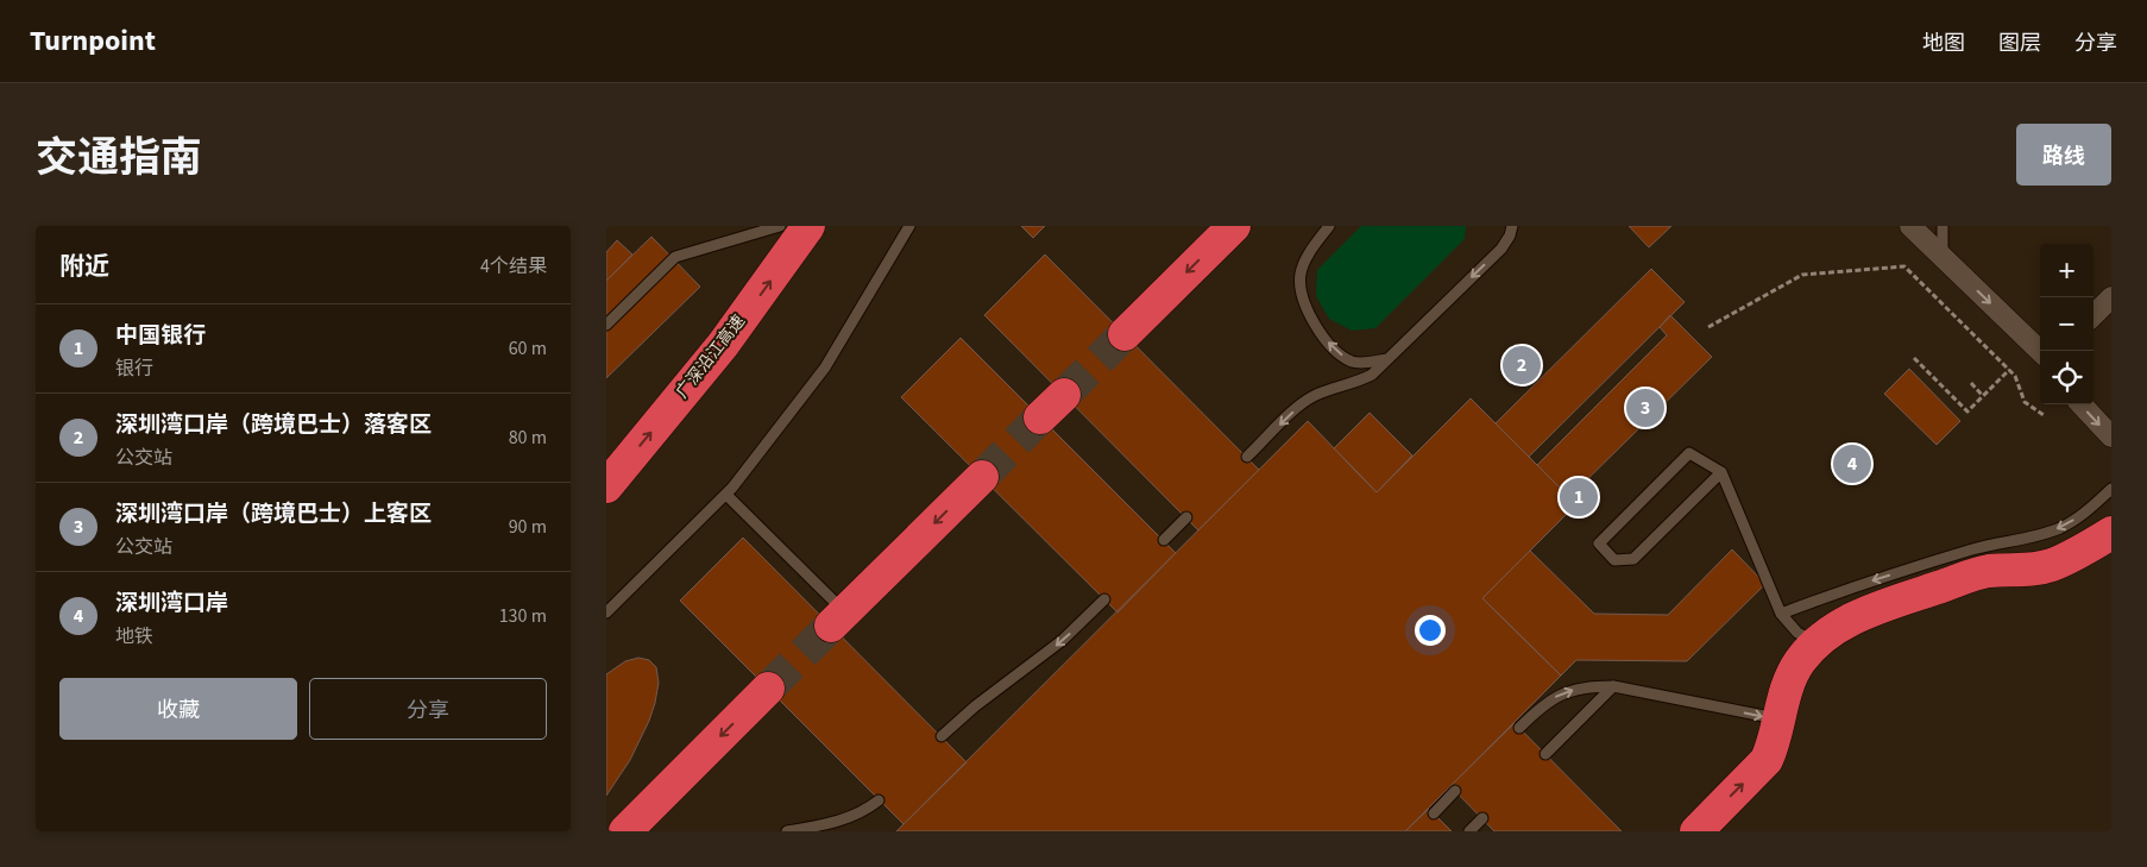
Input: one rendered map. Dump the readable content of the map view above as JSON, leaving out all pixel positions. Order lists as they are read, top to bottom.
{
  "streets": {
    "highway": ["广深沿江高速"]
  },
  "page": {
    "header": "Turnpoint",
    "nav": ["地图", "图层", "分享"],
    "title": "交通指南",
    "buttons": [
      "路线",
      ["收藏", "分享"]
    ],
    "heading": ["附近", "4个结果"],
    "map_buttons": ["+", "−"],
    "list": [
      {
        "mark": "1",
        "name": "中国银行",
        "note": "银行",
        "value": "60 m"
      },
      {
        "mark": "2",
        "name": "深圳湾口岸（跨境巴士）落客区",
        "note": "公交站",
        "value": "80 m"
      },
      {
        "mark": "3",
        "name": "深圳湾口岸（跨境巴士）上客区",
        "note": "公交站",
        "value": "90 m"
      },
      {
        "mark": "4",
        "name": "深圳湾口岸",
        "note": "地铁",
        "value": "130 m"
      }
    ],
    "pins": [
      "2",
      "3",
      "4",
      "1"
    ]
  }
}
